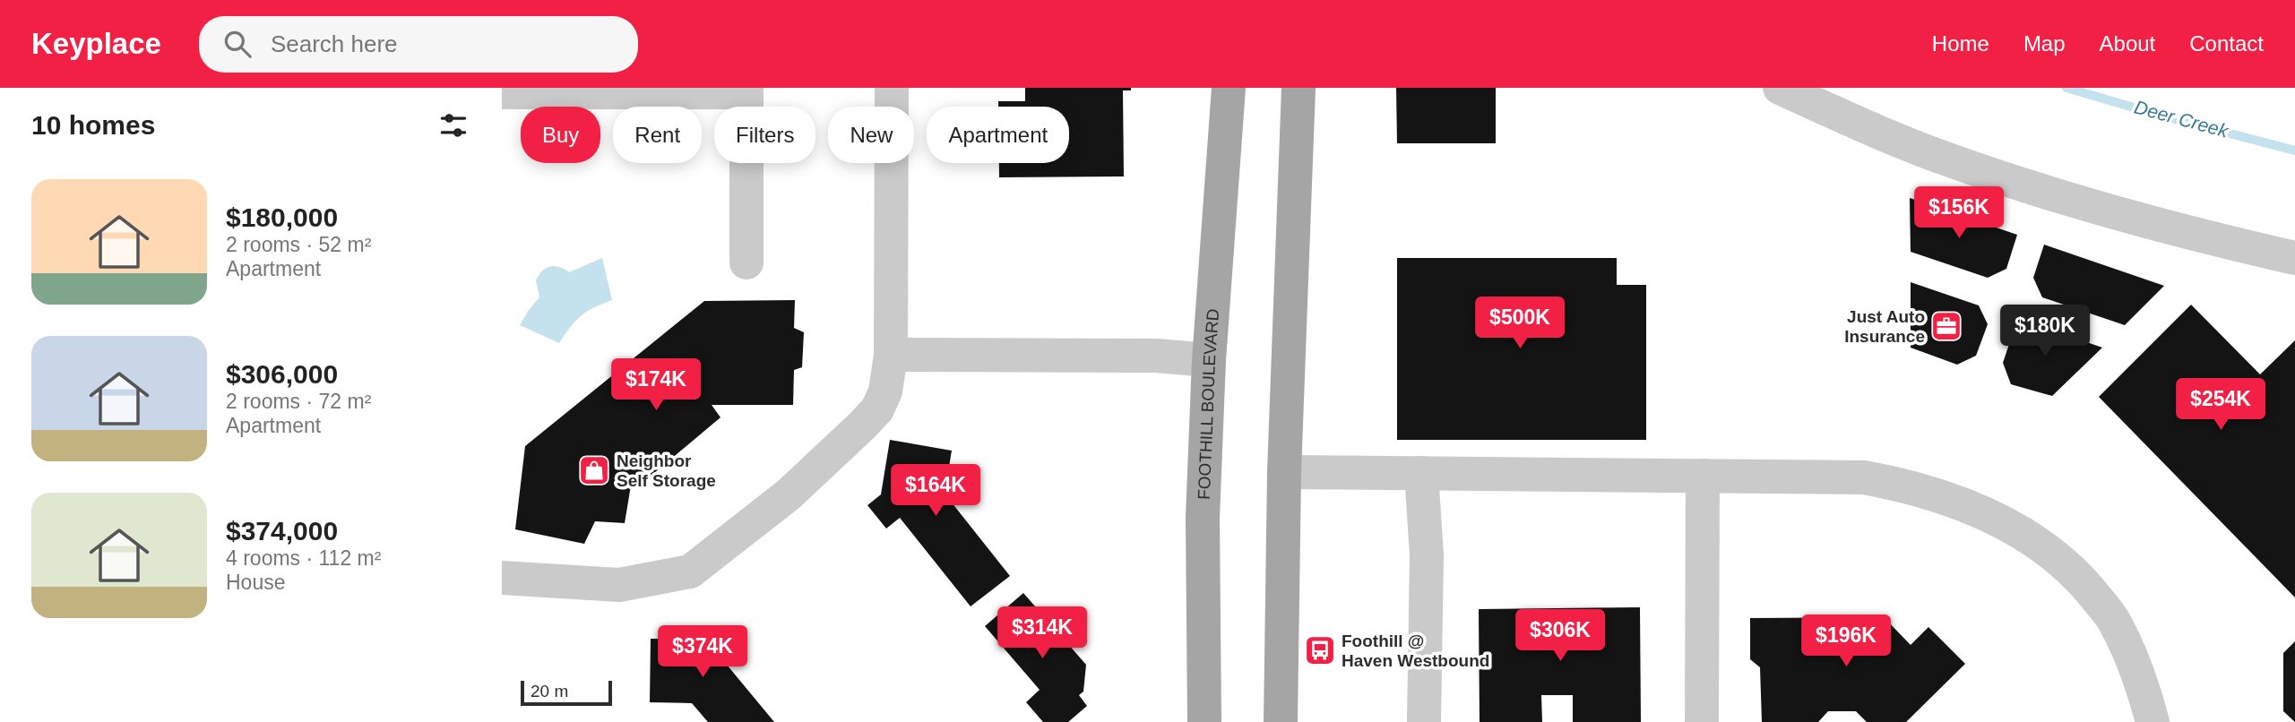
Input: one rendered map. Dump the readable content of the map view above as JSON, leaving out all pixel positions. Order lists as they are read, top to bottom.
{
  "streets": {
    "main road": ["FOOTHILL BOULEVARD"]
  },
  "water": ["Deer Creek"],
  "places": {
    "office": ["Just Auto Insurance"],
    "shop": ["Neighbor Self Storage"],
    "bus stop": ["Foothill @ Haven Westbound"]
  },
  "scale_bar": "20 m",
  "page": {
    "header": "Keyplace",
    "search": "Search here",
    "nav": [
      "Home",
      "Map",
      "About",
      "Contact"
    ],
    "heading": "10 homes",
    "chip": [
      "Buy",
      "Rent",
      "Filters",
      "New",
      "Apartment"
    ],
    "list": [
      {
        "name": "$180,000",
        "note": "2 rooms · 52 m² · Apartment"
      },
      {
        "name": "$306,000",
        "note": "2 rooms · 72 m² · Apartment"
      },
      {
        "name": "$374,000",
        "note": "4 rooms · 112 m² · House"
      }
    ],
    "price": [
      "$156K",
      "$500K",
      "$180K",
      "$174K",
      "$254K",
      "$164K",
      "$314K",
      "$306K",
      "$196K",
      "$374K"
    ],
    "scale": "20 m"
  }
}
